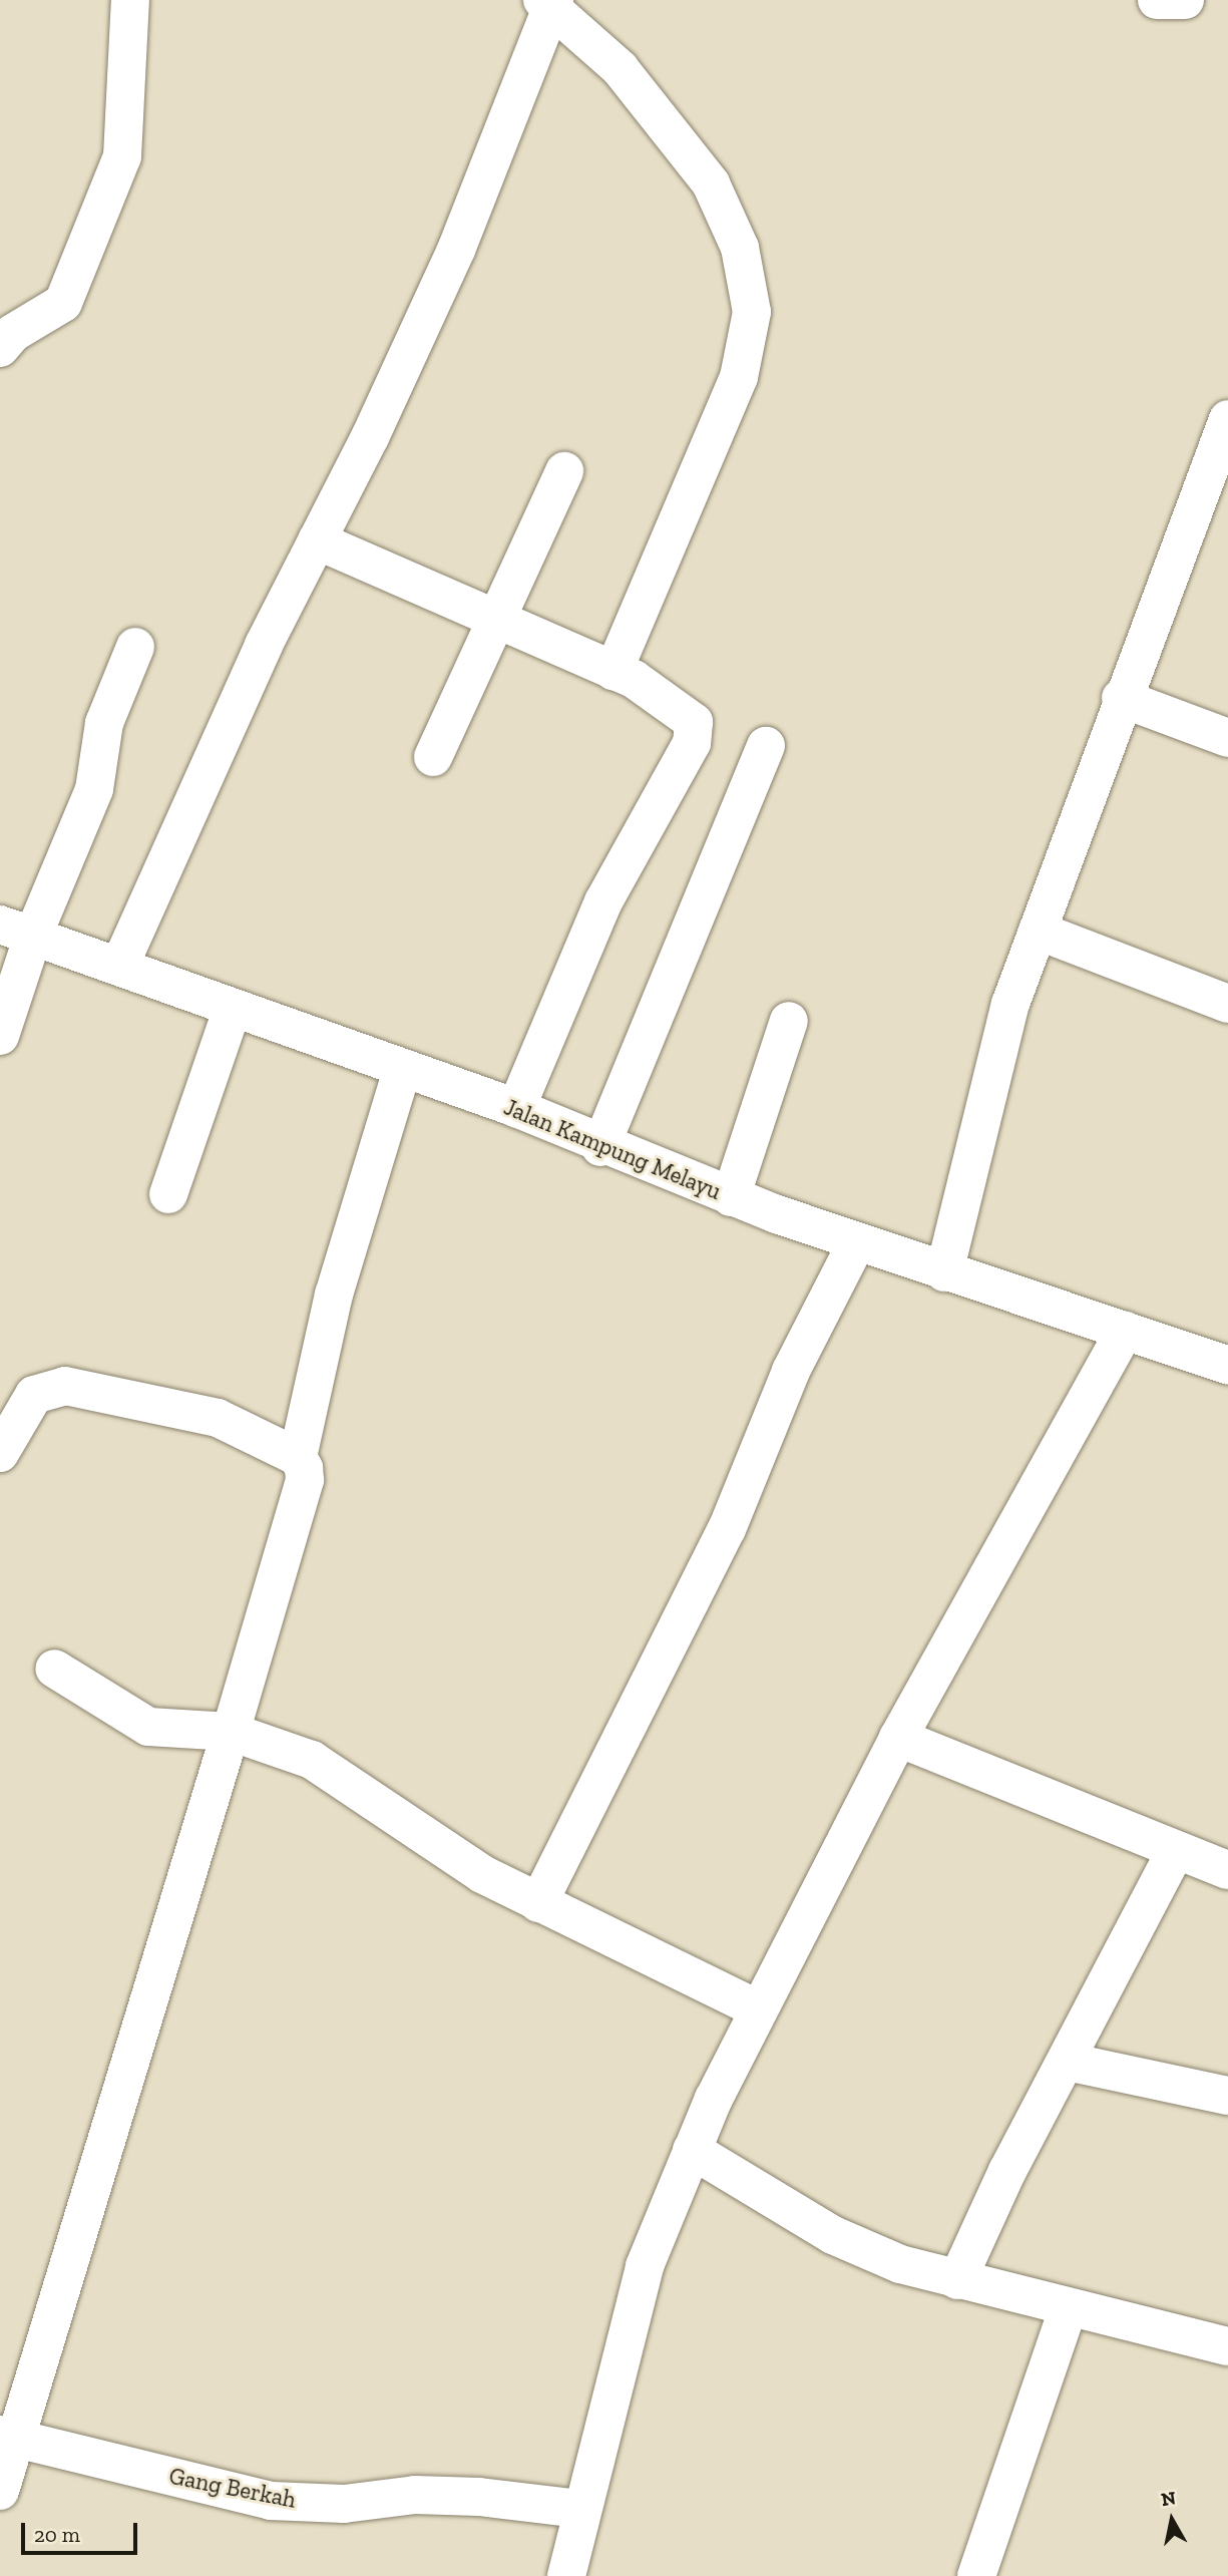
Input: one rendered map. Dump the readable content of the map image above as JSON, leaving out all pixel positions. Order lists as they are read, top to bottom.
{
  "streets": {
    "street": ["Jalan Kampung Melayu", "Gang Berkah"]
  },
  "scale_bar": "20 m",
  "north": "top"
}
